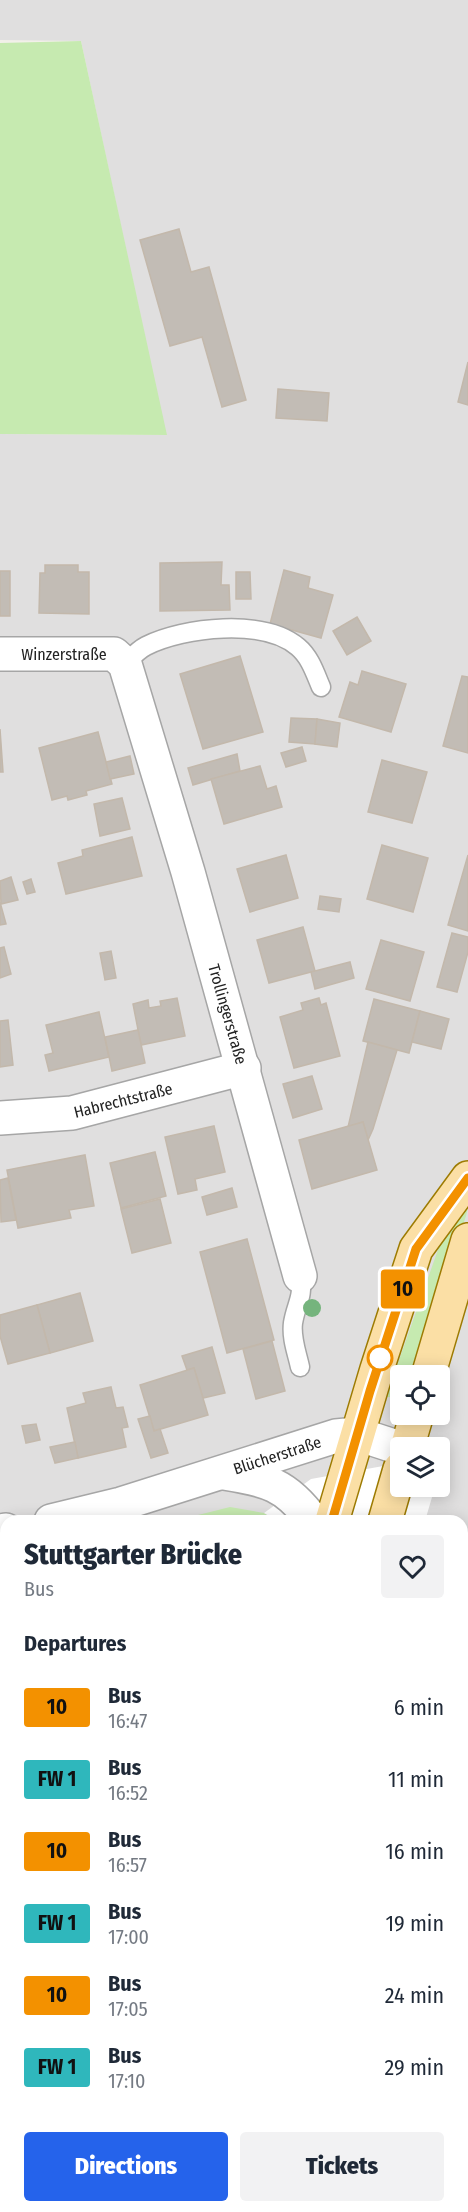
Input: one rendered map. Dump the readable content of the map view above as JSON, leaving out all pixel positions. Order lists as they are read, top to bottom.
{
  "streets": {
    "street": [
      "Winzerstraße",
      "Trollingerstraße",
      "Habrechtstraße",
      "Blücherstraße"
    ]
  },
  "crossings": [
    ["Winzerstraße", "Trollingerstraße"],
    ["Trollingerstraße", "Habrechtstraße"]
  ],
  "lines": ["bus line 10"],
  "page": {
    "on_map": "10",
    "heading": [
      ["Stuttgarter Brücke", "Bus"],
      "Departures"
    ],
    "list": [
      {
        "mark": "10",
        "name": "Bus",
        "note": "16:47",
        "value": "6 min"
      },
      {
        "mark": "FW 1",
        "name": "Bus",
        "note": "16:52",
        "value": "11 min"
      },
      {
        "mark": "10",
        "name": "Bus",
        "note": "16:57",
        "value": "16 min"
      },
      {
        "mark": "FW 1",
        "name": "Bus",
        "note": "17:00",
        "value": "19 min"
      },
      {
        "mark": "10",
        "name": "Bus",
        "note": "17:05",
        "value": "24 min"
      },
      {
        "mark": "FW 1",
        "name": "Bus",
        "note": "17:10",
        "value": "29 min"
      }
    ],
    "buttons": ["Directions", "Tickets"]
  }
}
